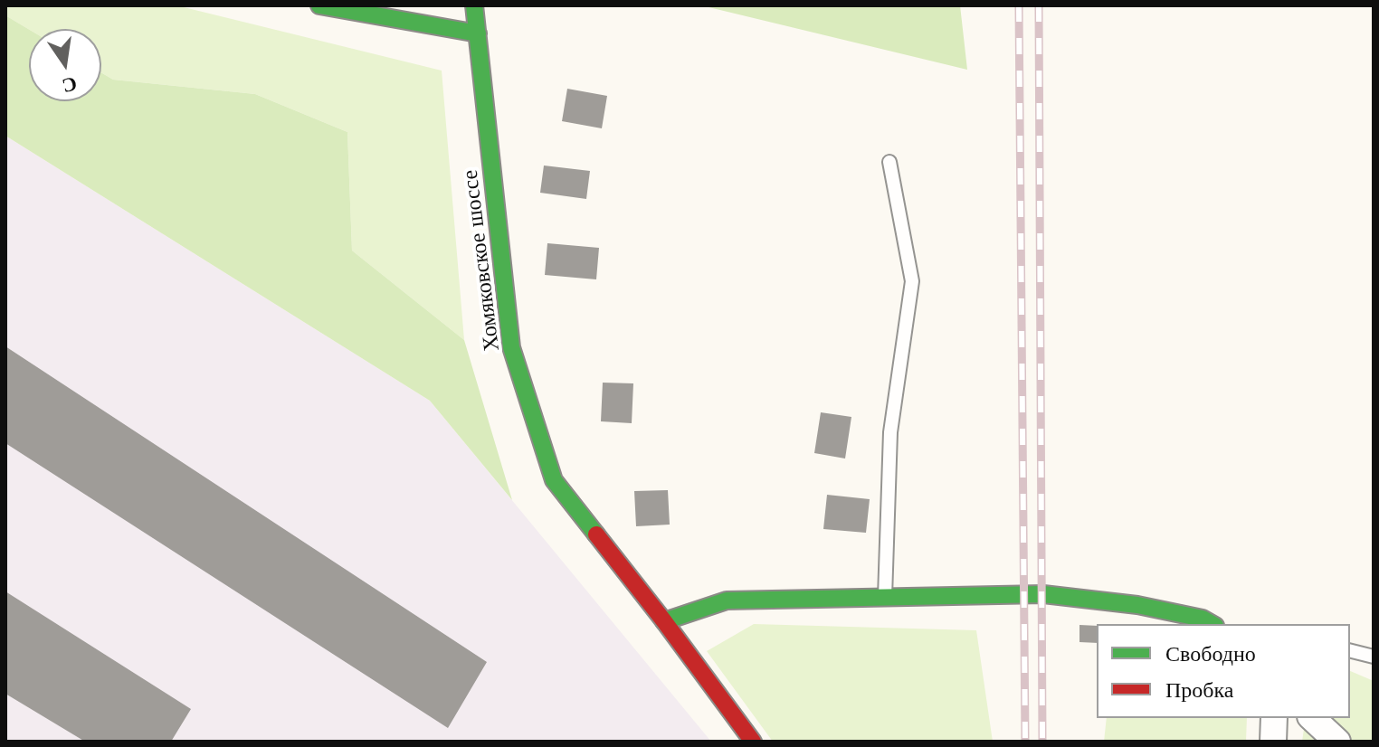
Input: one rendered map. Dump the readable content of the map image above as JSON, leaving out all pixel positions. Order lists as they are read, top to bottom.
{
  "streets": {
    "street": ["Хомяковское шоссе"]
  },
  "legend": ["Свободно", "Пробка"],
  "north": "bottom"
}
